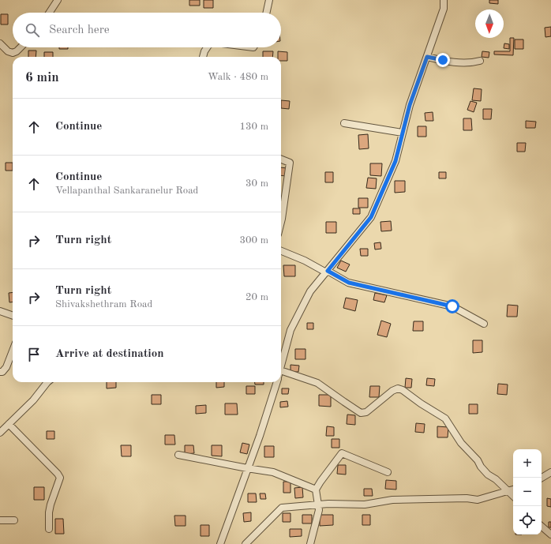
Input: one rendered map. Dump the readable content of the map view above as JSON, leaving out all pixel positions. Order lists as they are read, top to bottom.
{
  "north": "bottom",
  "page": {
    "search": "Search here",
    "heading": ["6 min", "Walk · 480 m"],
    "list": [
      ["Continue", "130 m"],
      ["Continue", "Vellapanthal Sankaranelur Road", "30 m"],
      ["Turn right", "300 m"],
      ["Turn right", "Shivakshethram Road", "20 m"],
      "Arrive at destination"
    ],
    "map_buttons": ["+", "−"]
  }
}
